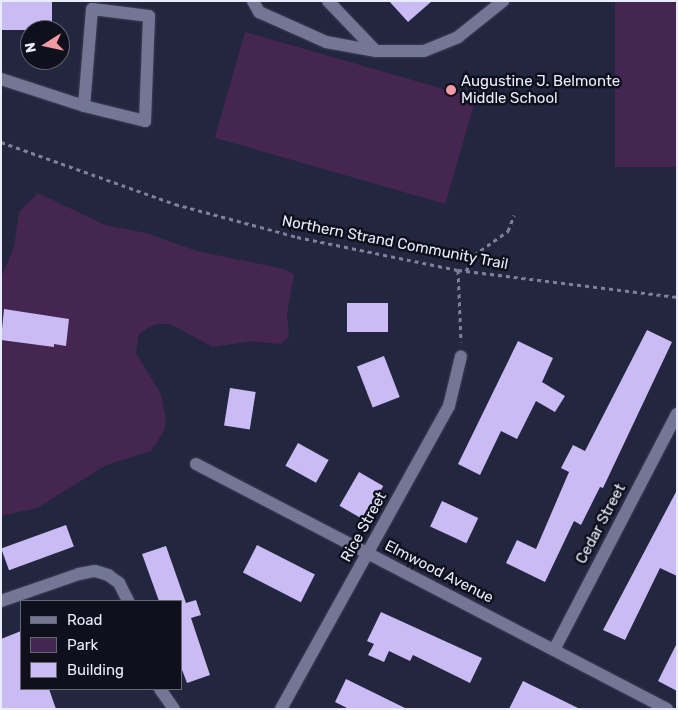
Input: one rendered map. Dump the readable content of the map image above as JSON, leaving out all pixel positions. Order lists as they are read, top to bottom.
{
  "streets": {
    "street": ["Cedar Street", "Rice Street", "Elmwood Avenue"],
    "path": ["Northern Strand Community Trail"]
  },
  "crossings": [
    ["Cedar Street", "Elmwood Avenue"],
    ["Rice Street", "Elmwood Avenue"]
  ],
  "places": ["Augustine J. Belmonte Middle School"],
  "legend": ["Road", "Park", "Building"],
  "north": "left"
}
